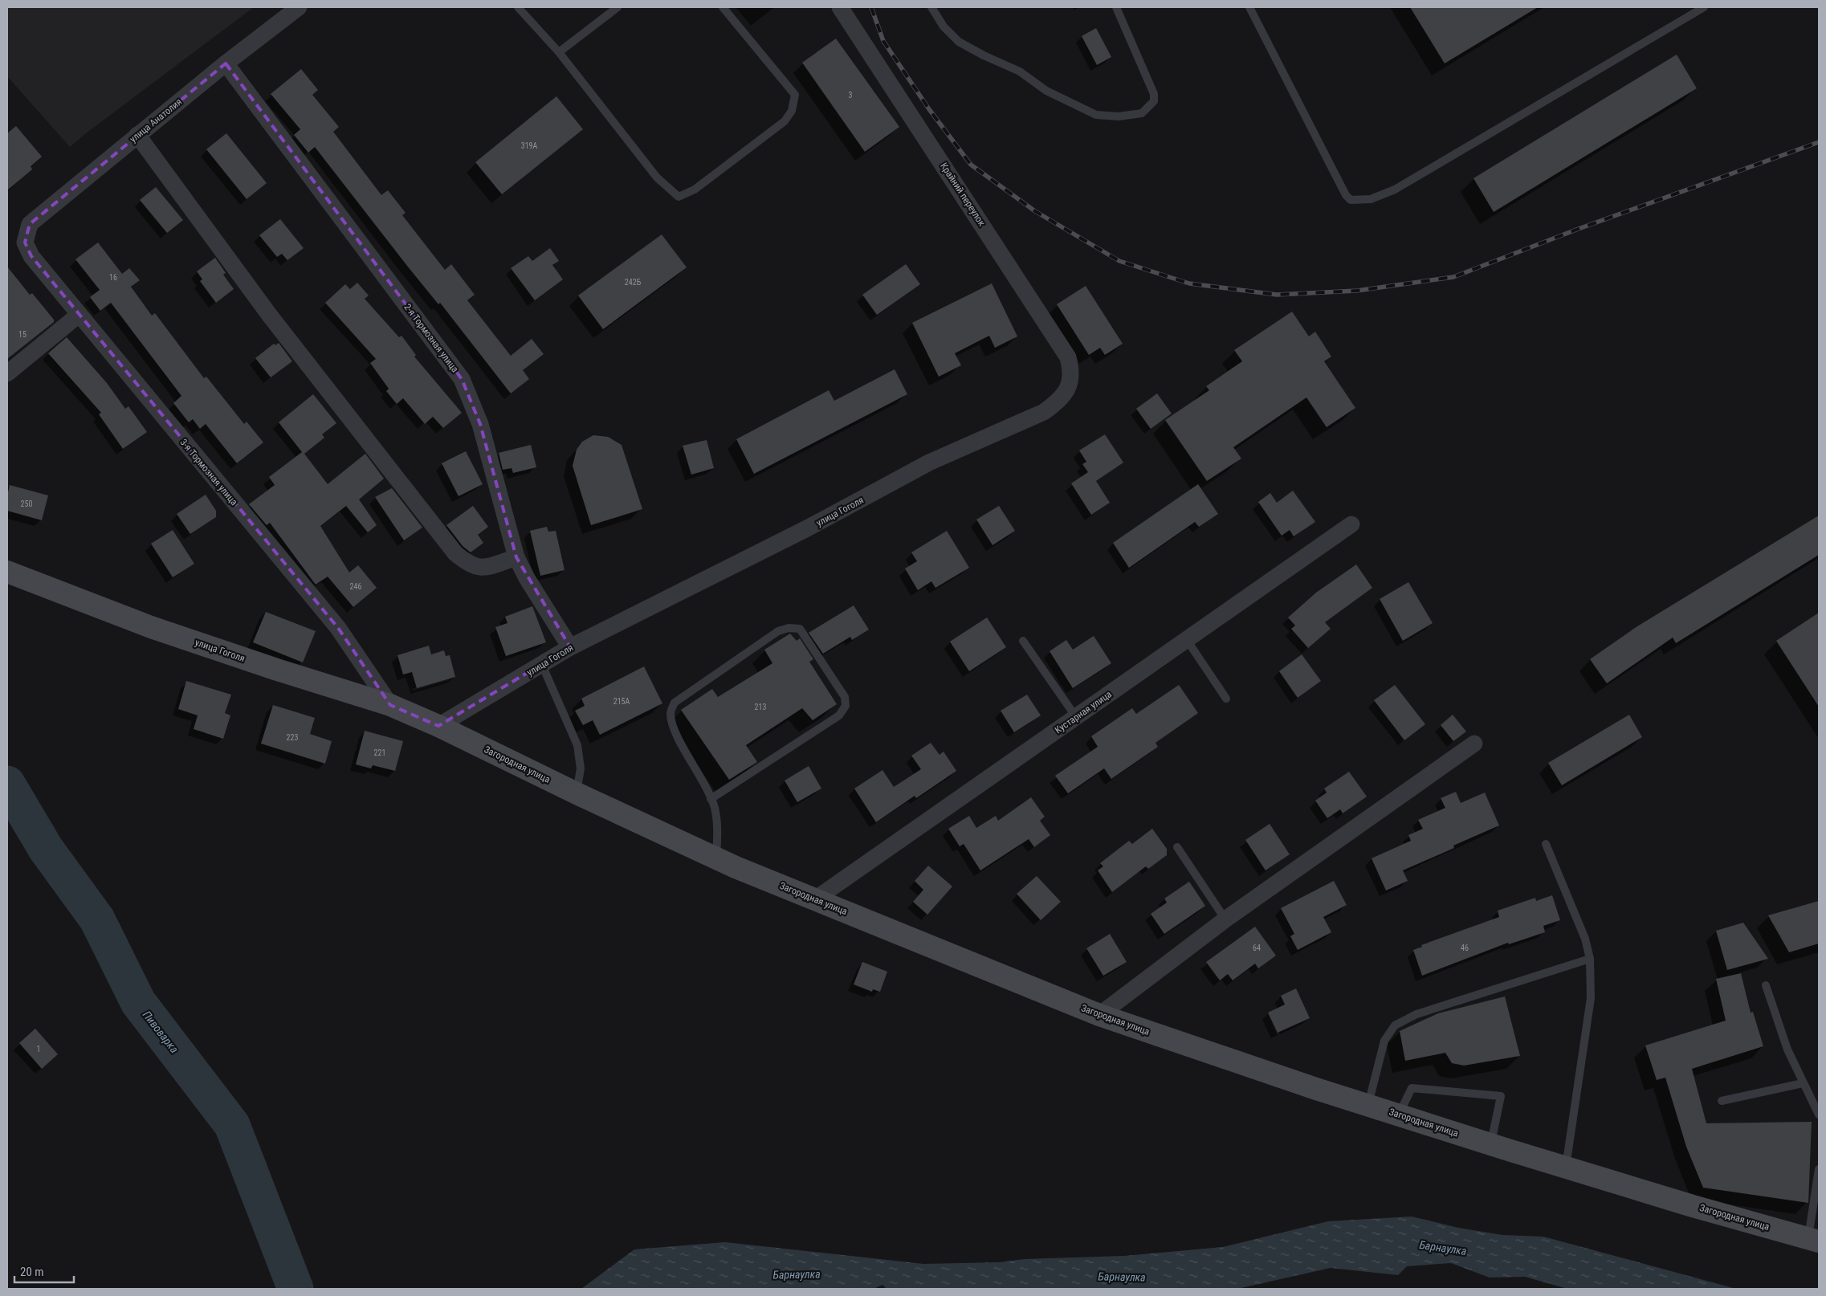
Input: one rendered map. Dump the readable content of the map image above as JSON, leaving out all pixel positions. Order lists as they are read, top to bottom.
{
  "streets": {
    "main road": ["улица Гоголя", "Загородная улица"],
    "street": [
      "улица Анатолия",
      "Крайний переулок",
      "2-я Тормозная улица",
      "3-я Тормозная улица",
      "Кустарная улица"
    ]
  },
  "crossings": [
    ["улица Анатолия", "2-я Тормозная улица"],
    ["улица Анатолия", "3-я Тормозная улица"],
    ["Крайний переулок", "улица Гоголя"],
    ["2-я Тормозная улица", "улица Гоголя"],
    ["3-я Тормозная улица", "улица Гоголя"],
    ["улица Гоголя", "Загородная улица"],
    ["Кустарная улица", "Загородная улица"]
  ],
  "water": ["Пивоварка", "Барнаулка"],
  "house_numbers": [
    "3",
    "319А",
    "16",
    "242Б",
    "15",
    "250",
    "246",
    "215А",
    "213",
    "223",
    "221",
    "64",
    "46",
    "1"
  ],
  "scale_bar": "20 m"
}
